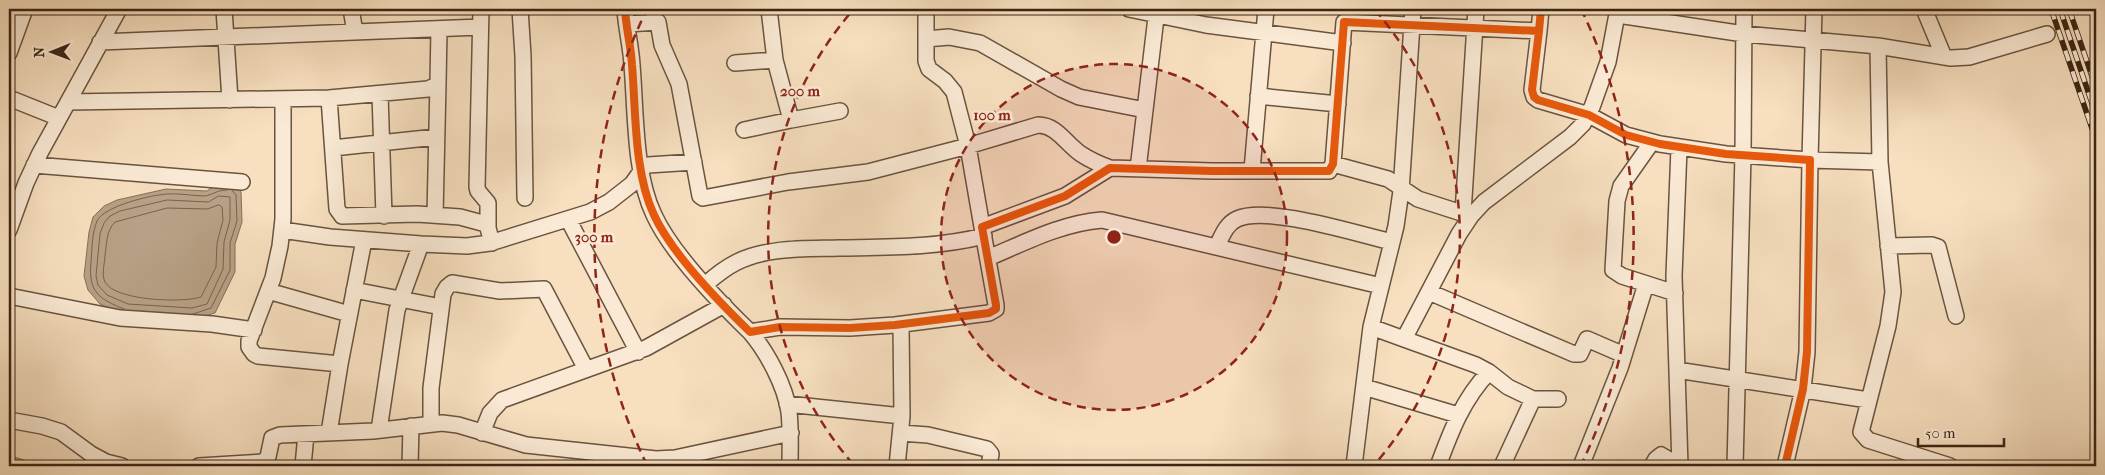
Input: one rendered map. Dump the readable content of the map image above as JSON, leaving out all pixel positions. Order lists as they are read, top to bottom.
{
  "scale_bar": "50 m",
  "north": "left",
  "rings": ["200 m", "100 m", "300 m"]
}
